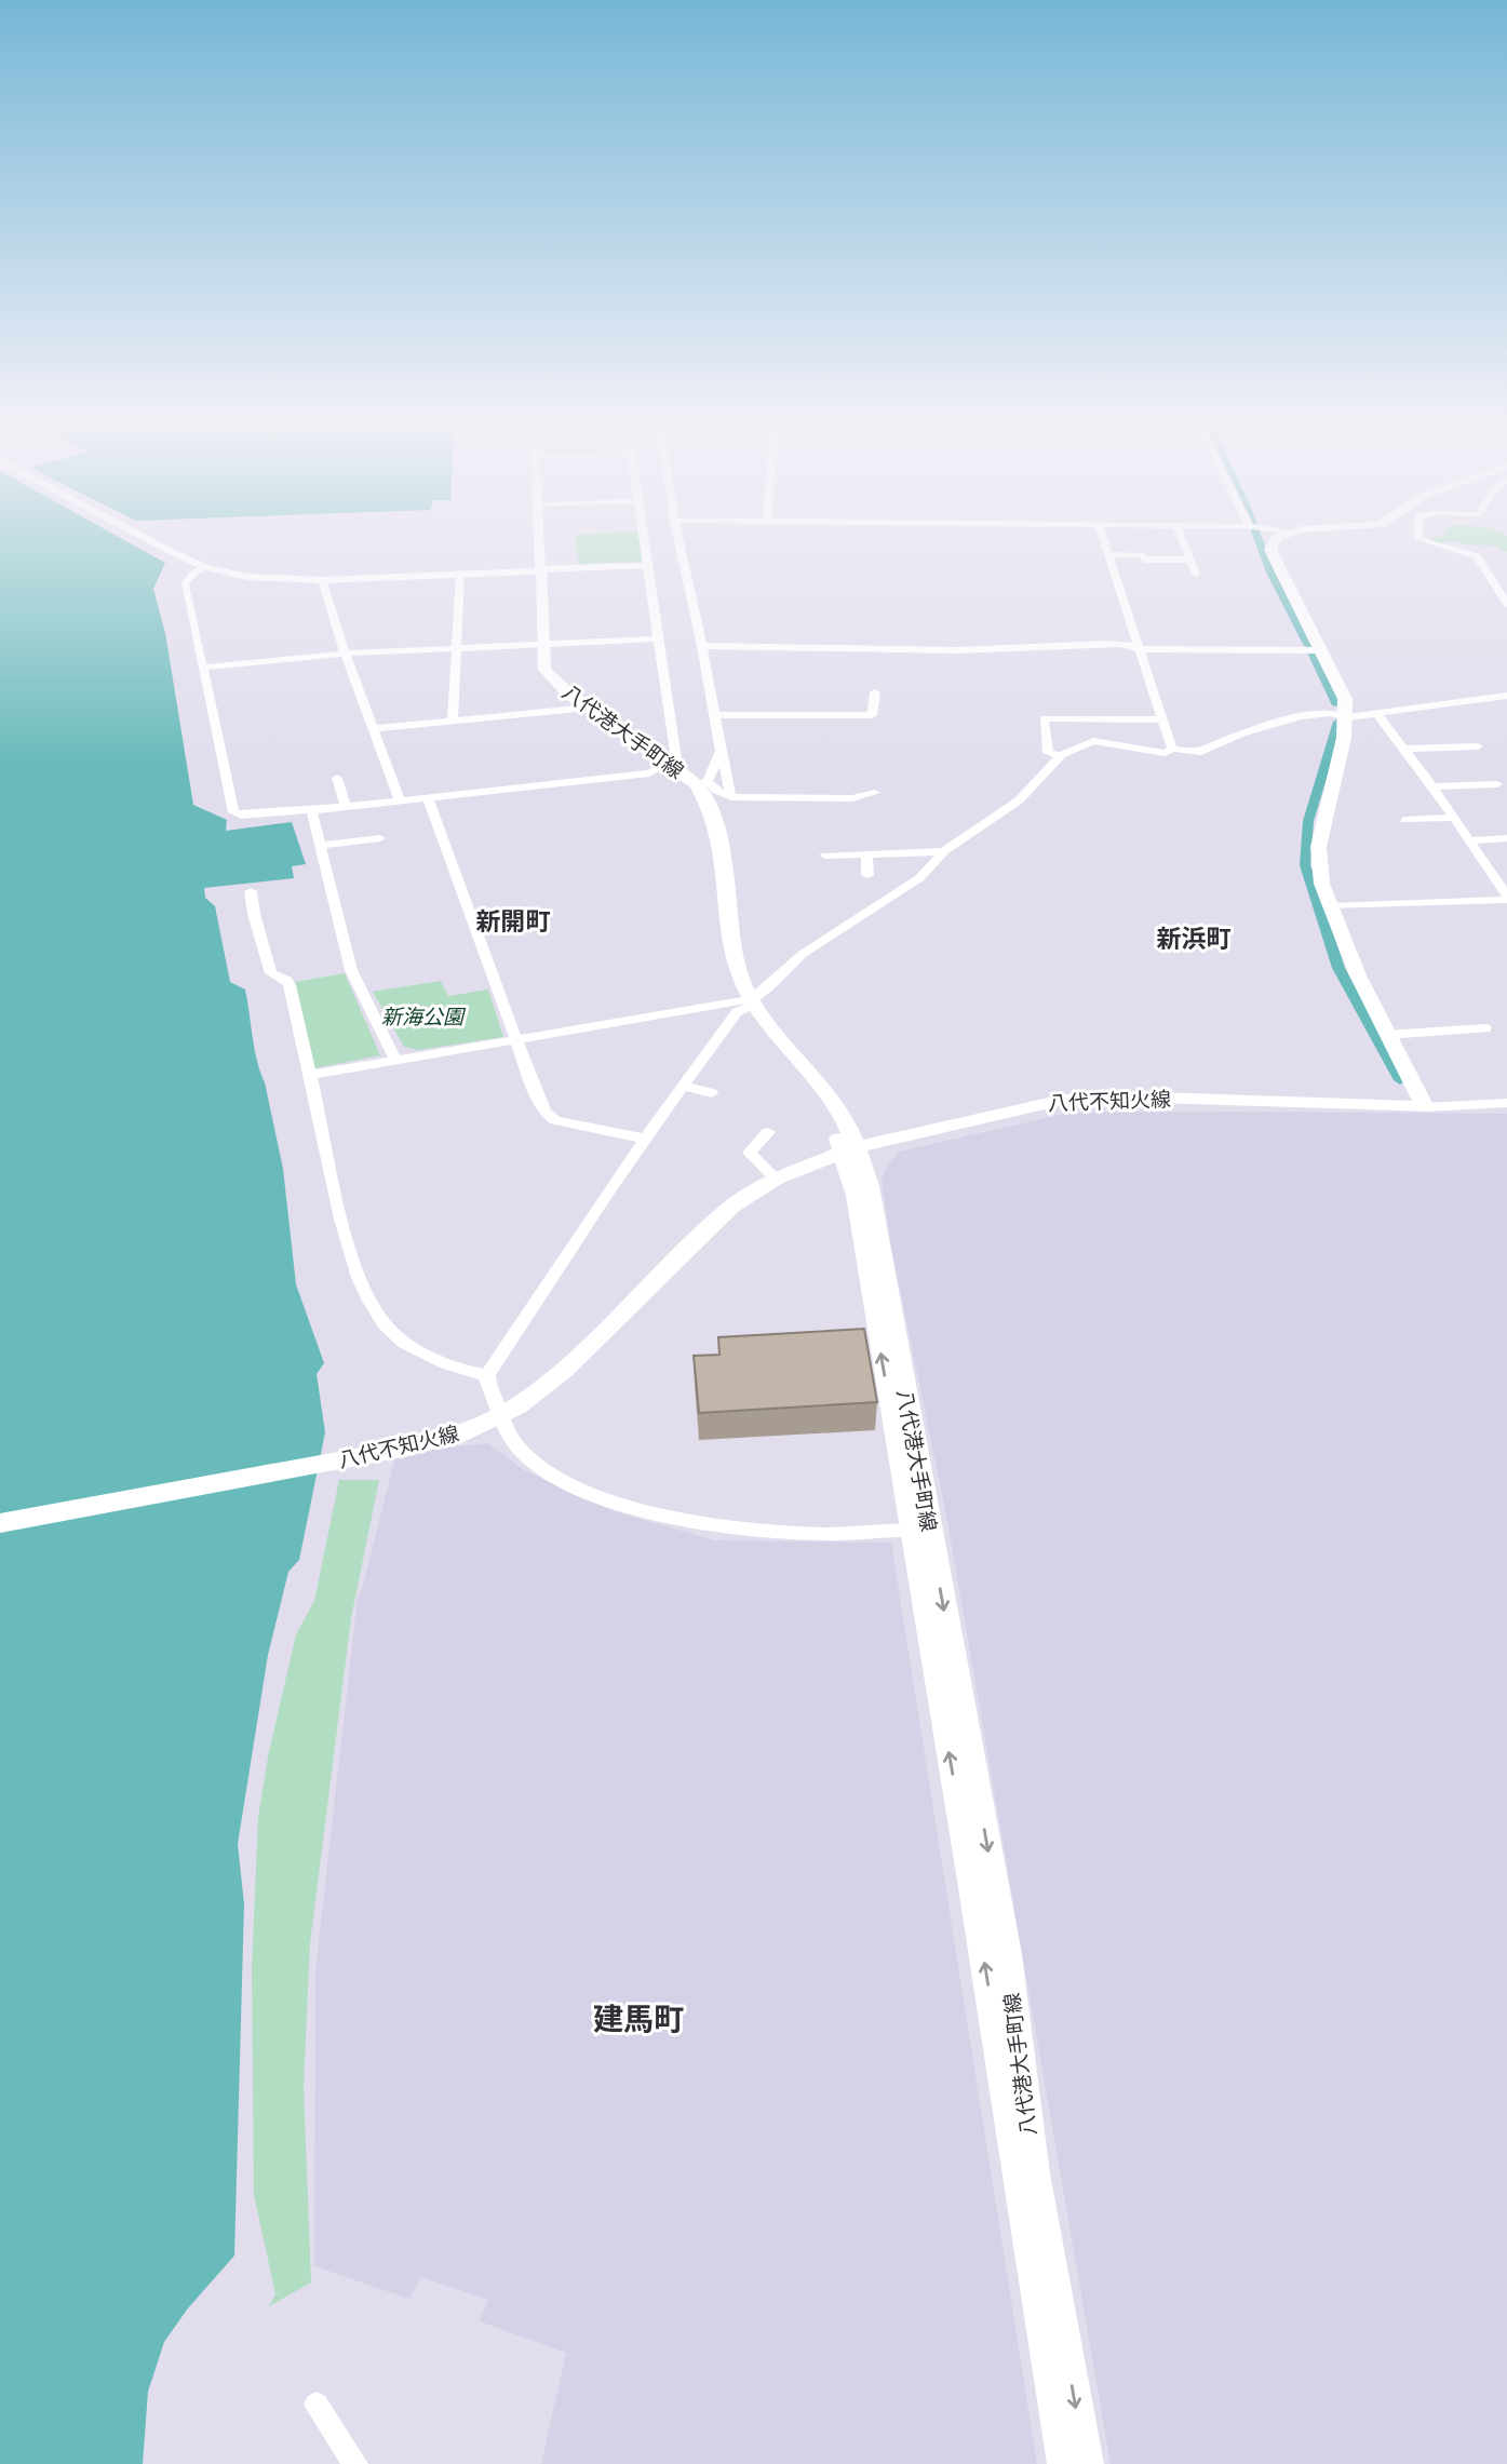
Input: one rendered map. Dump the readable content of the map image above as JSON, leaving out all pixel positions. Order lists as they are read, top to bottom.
{
  "streets": {
    "main road": ["八代港大手町線", "八代不知火線"]
  },
  "crossings": [
    ["八代港大手町線", "八代不知火線"]
  ],
  "districts": ["新開町", "新浜町", "建馬町"],
  "parks": ["新海公園"]
}
